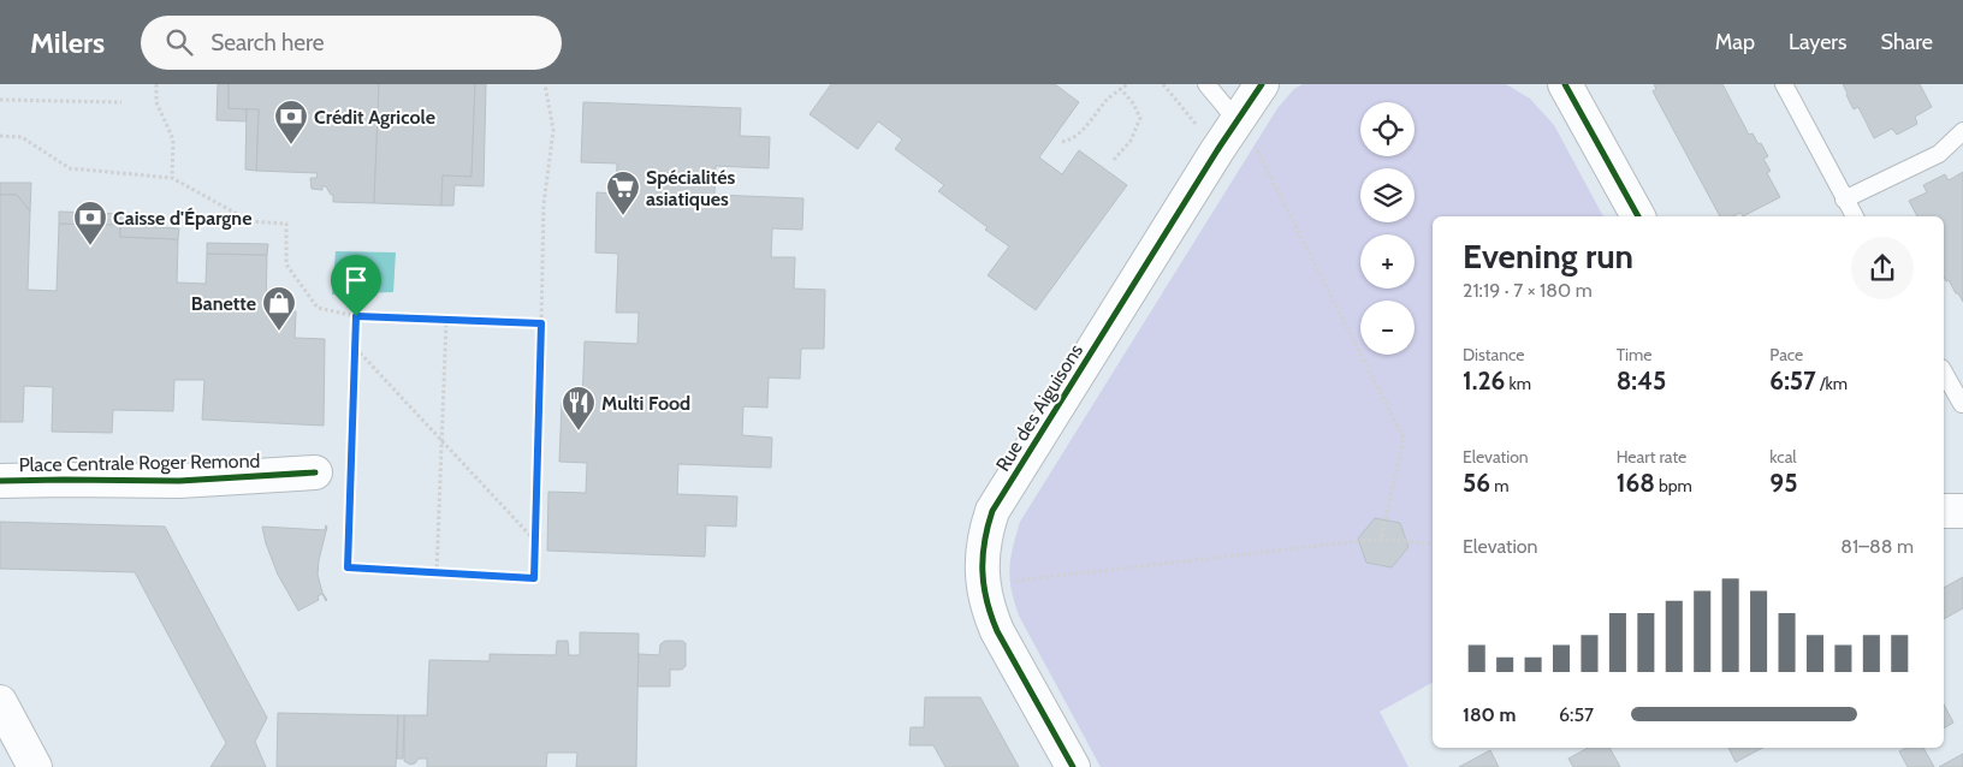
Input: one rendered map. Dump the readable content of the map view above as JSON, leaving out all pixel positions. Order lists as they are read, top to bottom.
{
  "streets": {
    "street": ["Rue des Aiguisons", "Place Centrale Roger Remond"]
  },
  "places": {
    "bank": ["Crédit Agricole", "Caisse d'Épargne"],
    "supermarket": ["Spécialités asiatiques"],
    "shop": ["Banette"],
    "restaurant": ["Multi Food"]
  },
  "page": {
    "header": "Milers",
    "search": "Search here",
    "nav": ["Map", "Layers", "Share"],
    "map_buttons": ["+", "−"],
    "heading": ["Evening run", "21:19 · 7 × 180 m"],
    "stats": [
      ["Distance", "1.26 km"],
      ["Time", "8:45"],
      ["Pace", "6:57 /km"],
      ["Elevation", "56 m"],
      ["Heart rate", "168 bpm"],
      ["kcal", "95"]
    ],
    "chart": ["Elevation", "81–88 m"],
    "list": [
      {
        "name": "180 m",
        "note": "6:57"
      }
    ]
  }
}
